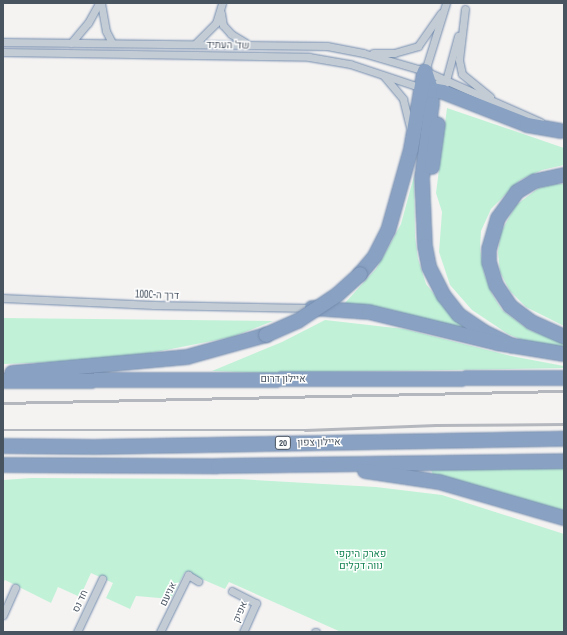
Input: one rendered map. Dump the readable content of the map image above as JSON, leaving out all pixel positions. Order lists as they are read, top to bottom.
{
  "streets": {
    "highway": ["איילון דרום", "איילון צפון", "20"],
    "street": [
      "שד' העתיד",
      "דרך ה-1000",
      "אניעם",
      "חד נס",
      "אפיק"
    ]
  },
  "parks": ["פארק היקפי נווה דקלים"]
}
